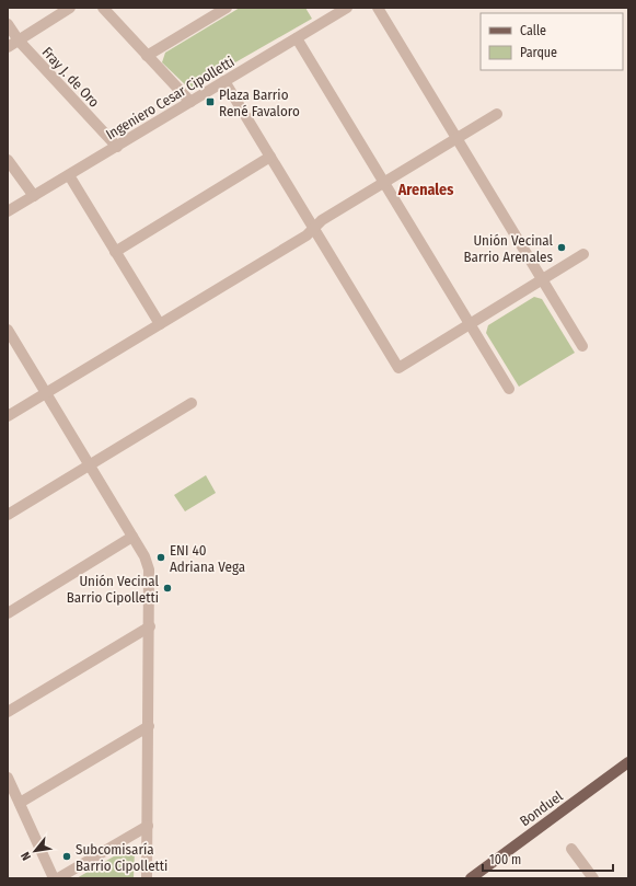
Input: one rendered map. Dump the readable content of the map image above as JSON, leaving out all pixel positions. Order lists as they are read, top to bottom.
{
  "streets": {
    "main road": ["Bonduel"],
    "street": ["Fray J. de Oro", "Ingeniero Cesar Cipolletti"]
  },
  "crossings": [
    ["Fray J. de Oro", "Ingeniero Cesar Cipolletti"]
  ],
  "districts": ["Arenales"],
  "places": {
    "transit": ["Plaza Barrio René Favaloro"],
    "other": [
      "Unión Vecinal Barrio Arenales",
      "ENI 40 Adriana Vega",
      "Unión Vecinal Barrio Cipolletti",
      "Subcomisaría Barrio Cipolletti"
    ]
  },
  "legend": ["Calle", "Parque"],
  "scale_bar": "100 m",
  "north": "bottom left"
}
